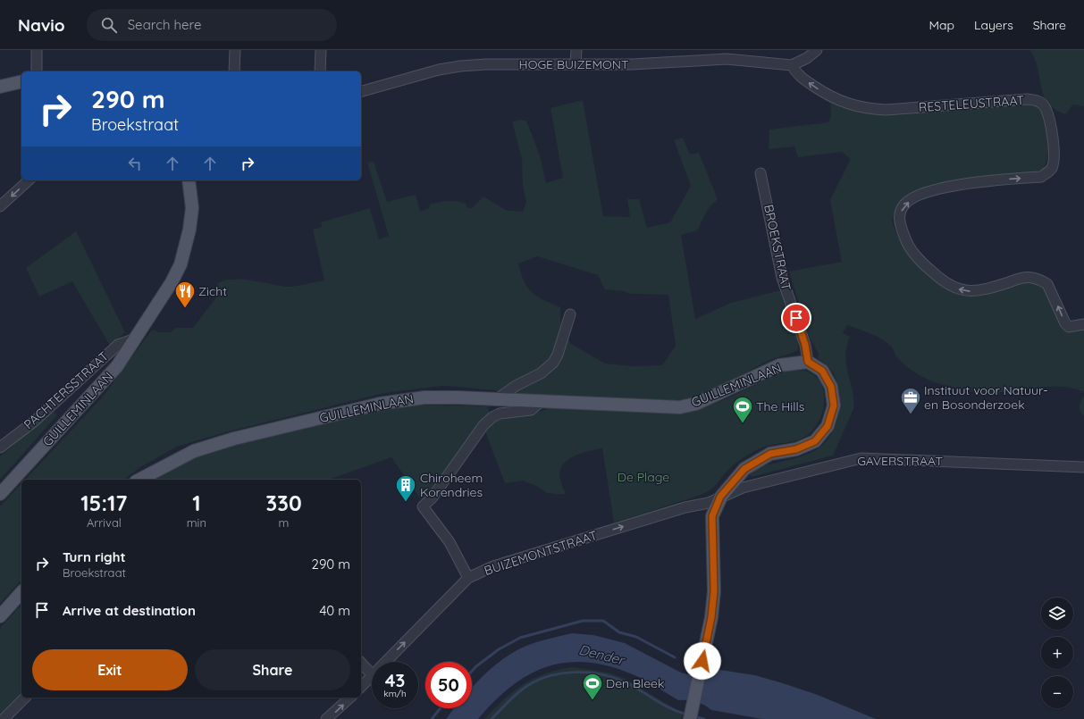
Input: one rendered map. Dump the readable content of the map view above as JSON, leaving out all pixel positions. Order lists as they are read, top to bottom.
{
  "streets": {
    "main road": ["GUILLEMINLAAN"],
    "street": [
      "HOGE BUIZEMONT",
      "RESTELEUSTRAAT",
      "BROEKSTRAAT",
      "PACHTERSSTRAAT",
      "GAVERSTRAAT",
      "BUIZEMONTSTRAAT"
    ]
  },
  "crossings": [
    ["HOGE BUIZEMONT", "RESTELEUSTRAAT"],
    ["BROEKSTRAAT", "GUILLEMINLAAN"],
    ["GUILLEMINLAAN", "PACHTERSSTRAAT"],
    ["GAVERSTRAAT", "BUIZEMONTSTRAAT"]
  ],
  "one_way": ["BUIZEMONTSTRAAT"],
  "water": ["Dender"],
  "parks": ["De Plage"],
  "places": {
    "restaurant": ["Zicht"],
    "office": ["Instituut voor Natuur- en Bosonderzoek"],
    "sports": ["The Hills", "Den Bleek"],
    "building": ["Chiroheem Korendries"]
  },
  "page": {
    "header": "Navio",
    "search": "Search here",
    "nav": ["Map", "Layers", "Share"],
    "turn": ["290 m", "Broekstraat"],
    "eta": [
      "15:17",
      "Arrival",
      "1",
      "min",
      "330",
      "m"
    ],
    "list": [
      {
        "name": "Turn right",
        "note": "Broekstraat",
        "value": "290 m"
      },
      {
        "name": "Arrive at destination",
        "value": "40 m"
      }
    ],
    "map_buttons": ["+", "−"],
    "buttons": ["Exit", "Share"],
    "speed": "43 km/h",
    "limit": "50"
  }
}
